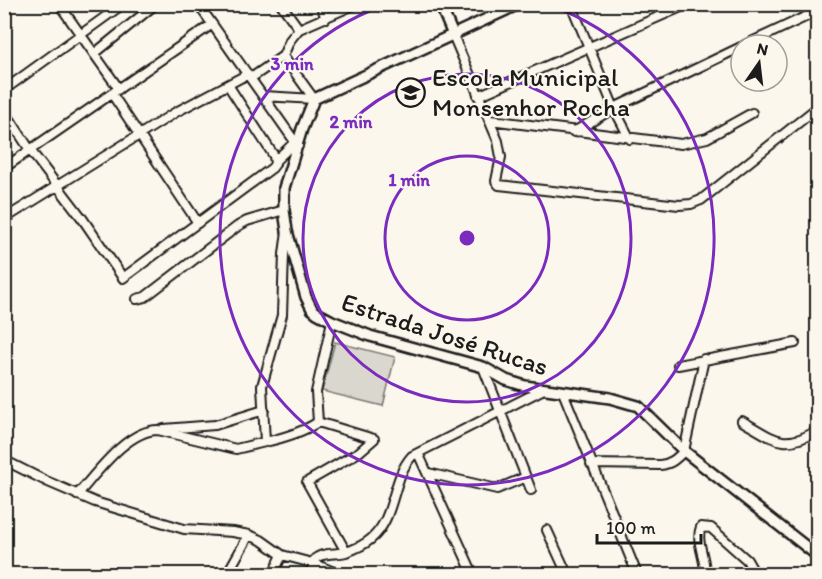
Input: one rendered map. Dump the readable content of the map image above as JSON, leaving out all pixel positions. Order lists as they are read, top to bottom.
{
  "streets": {
    "street": ["Estrada José Rucas"]
  },
  "places": {
    "school or university": ["Escola Municipal Monsenhor Rocha"]
  },
  "scale_bar": "100 m",
  "north": "top",
  "rings": ["3 min", "2 min", "1 min"]
}
